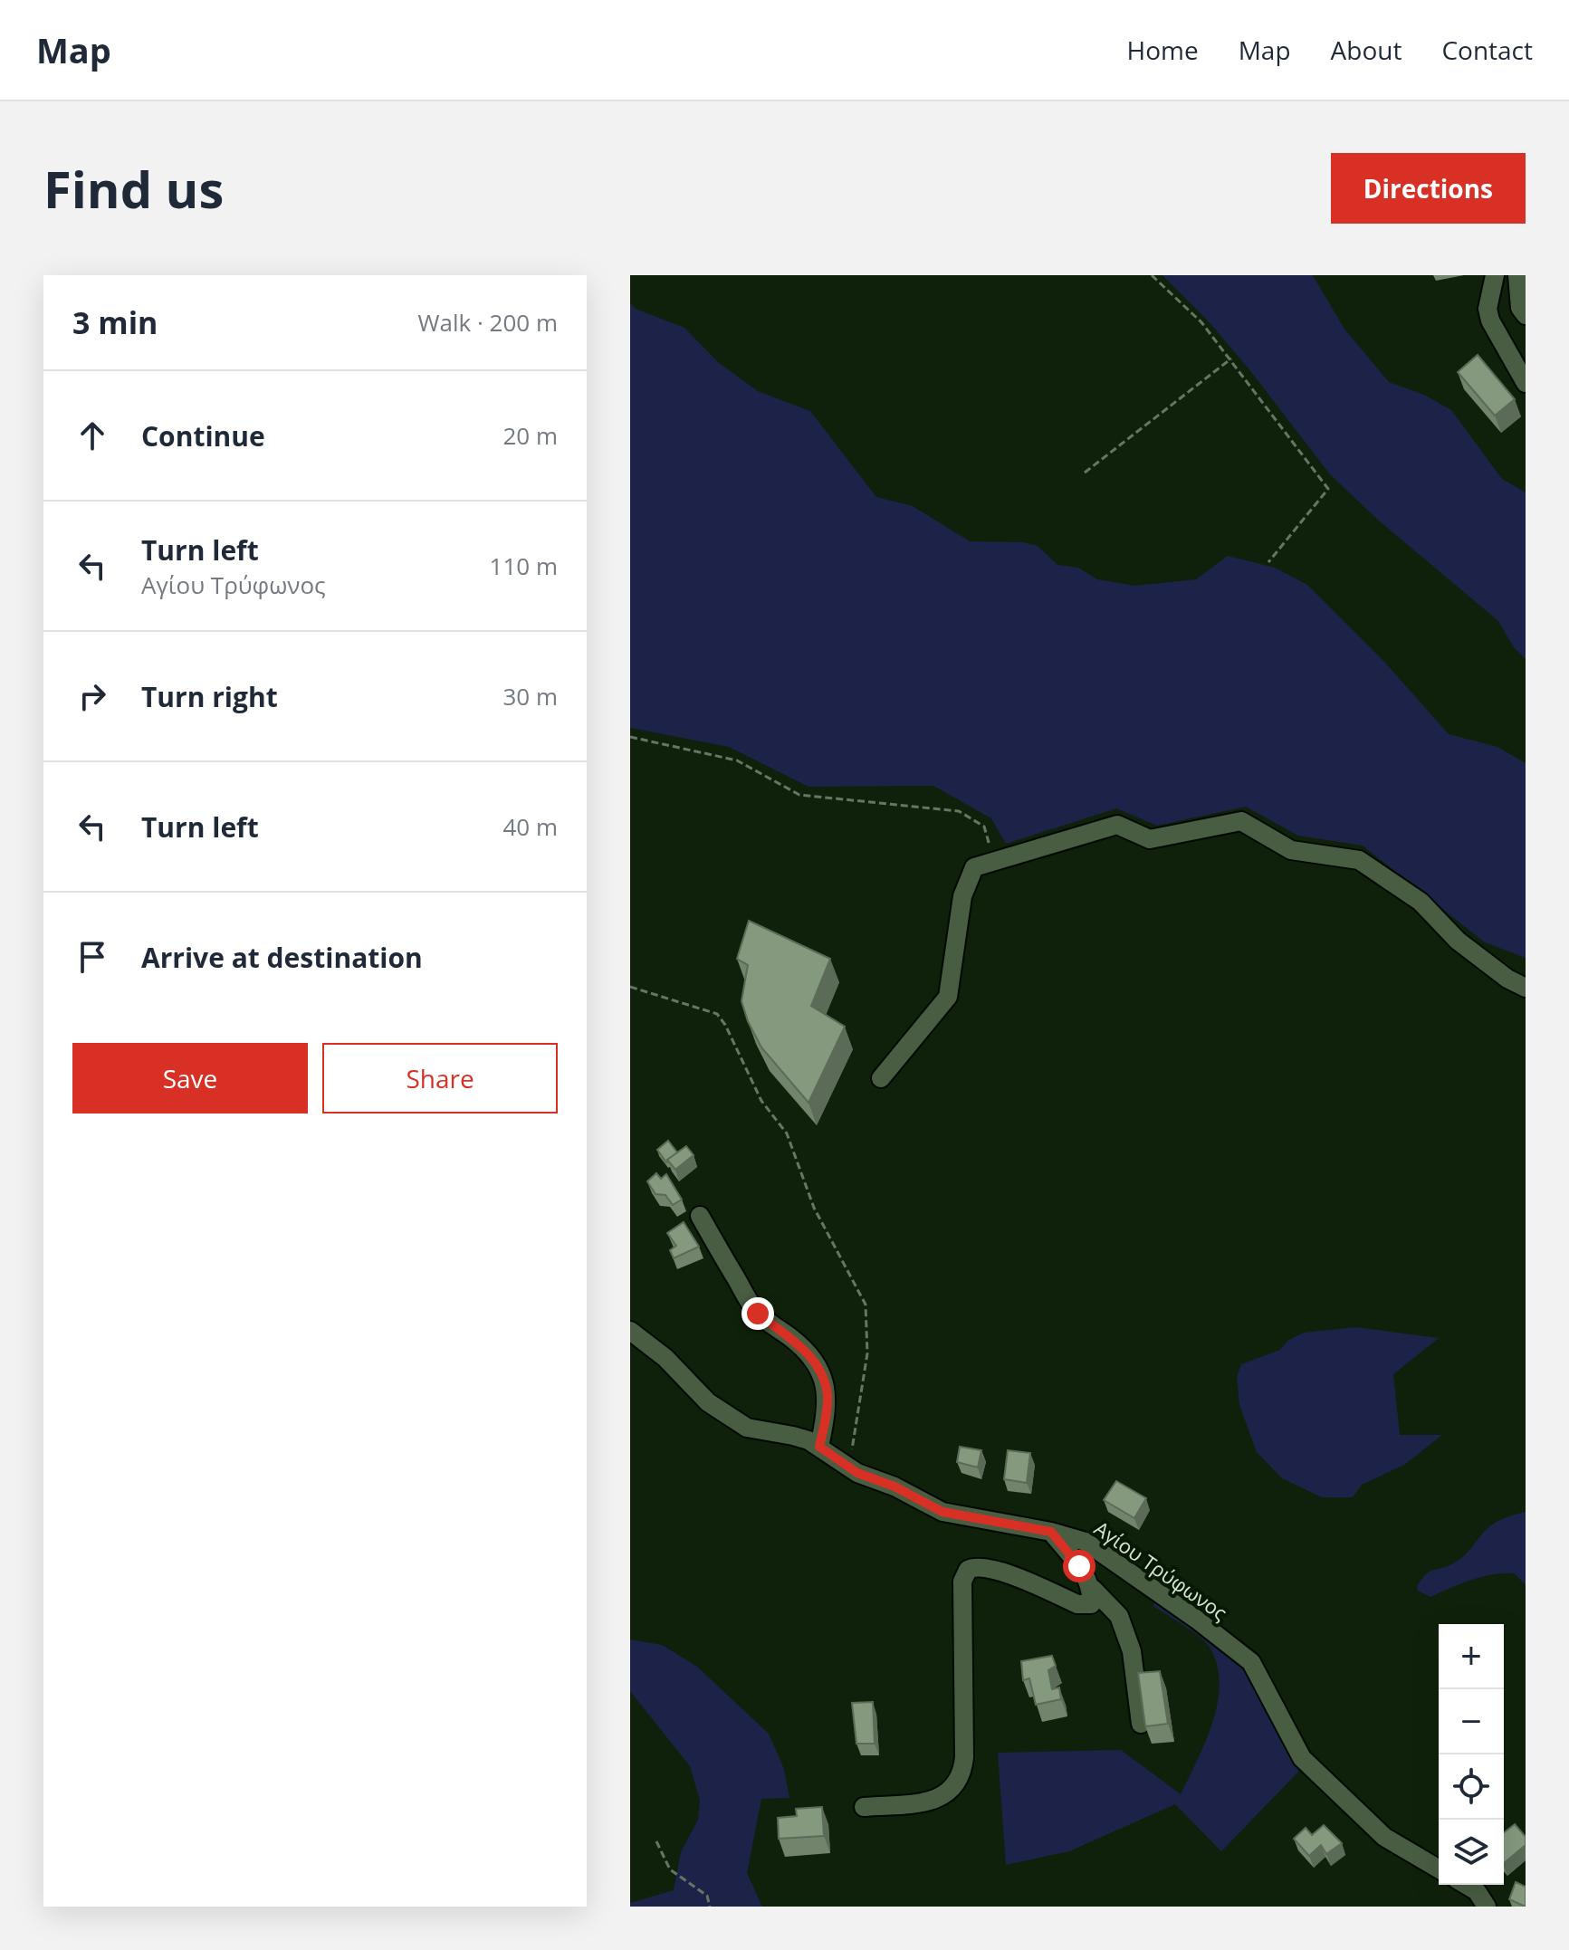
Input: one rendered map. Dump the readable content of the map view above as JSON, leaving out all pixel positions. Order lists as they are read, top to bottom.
{
  "streets": {
    "street": ["Αγίου Τρύφωνος"]
  },
  "page": {
    "header": "Map",
    "nav": [
      "Home",
      "Map",
      "About",
      "Contact"
    ],
    "buttons": [
      "Directions",
      ["Save", "Share"]
    ],
    "title": "Find us",
    "heading": ["3 min", "Walk · 200 m"],
    "list": [
      ["Continue", "20 m"],
      ["Turn left", "Αγίου Τρύφωνος", "110 m"],
      ["Turn right", "30 m"],
      ["Turn left", "40 m"],
      "Arrive at destination"
    ],
    "map_buttons": ["+", "−"]
  }
}
